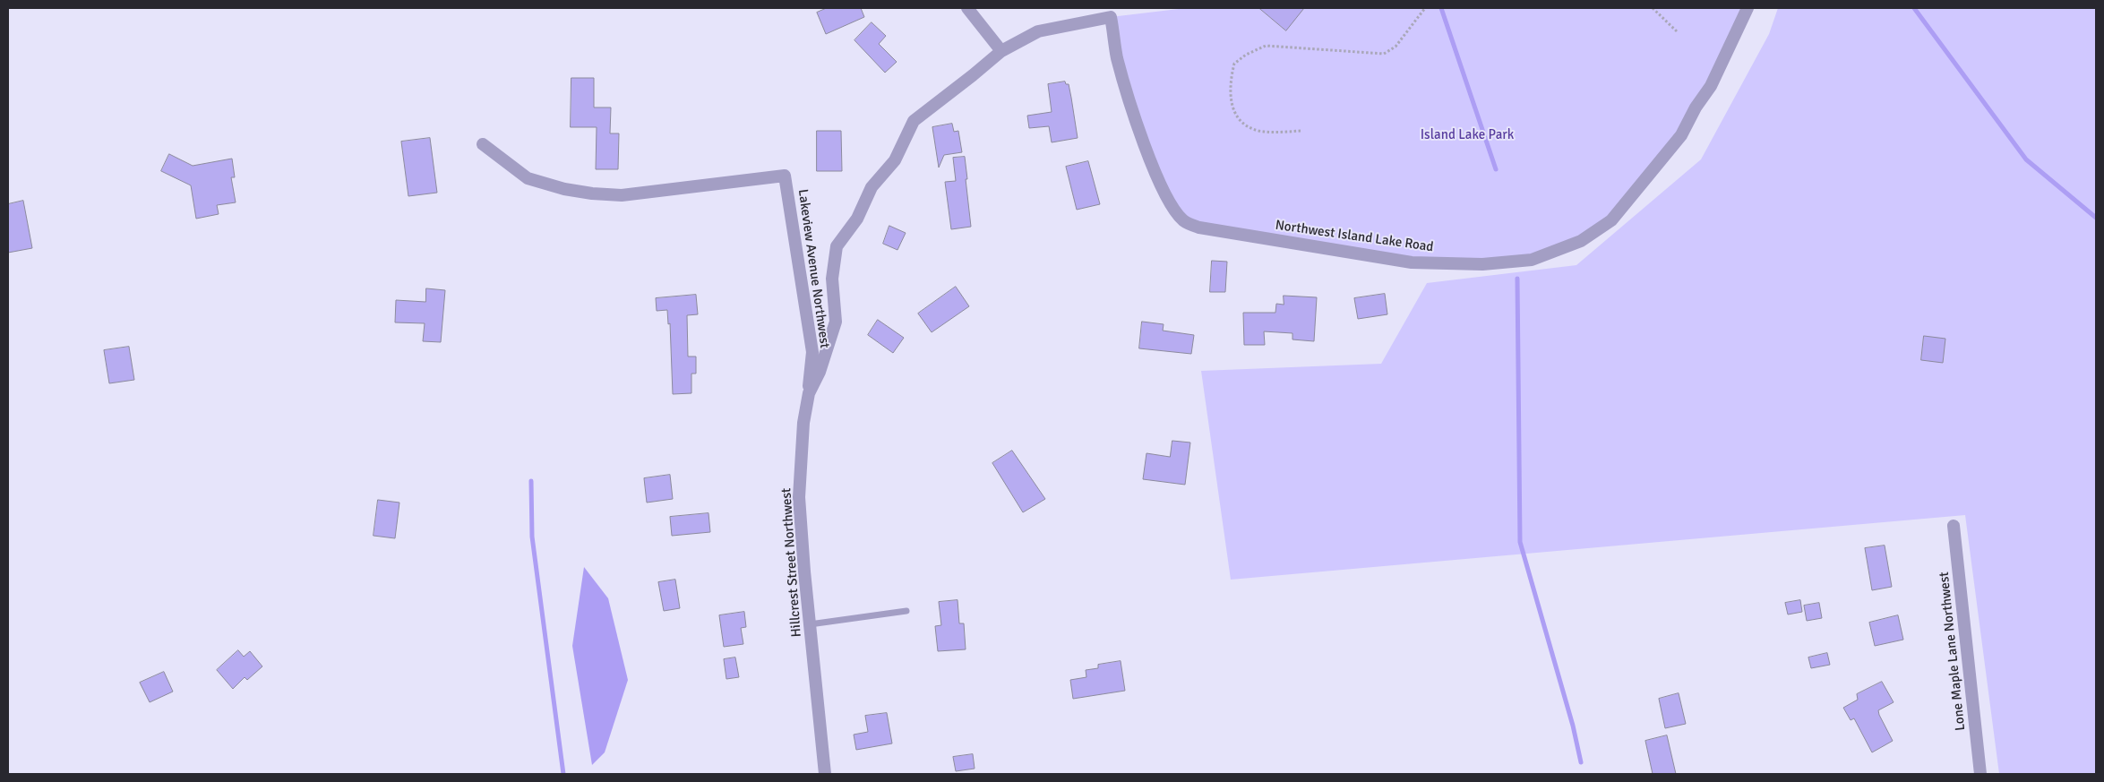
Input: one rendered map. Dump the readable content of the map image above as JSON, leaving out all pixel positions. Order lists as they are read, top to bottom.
{
  "streets": {
    "street": [
      "Northwest Island Lake Road",
      "Lakeview Avenue Northwest",
      "Hillcrest Street Northwest",
      "Lone Maple Lane Northwest"
    ]
  },
  "crossings": [
    ["Northwest Island Lake Road", "Hillcrest Street Northwest"],
    ["Lakeview Avenue Northwest", "Hillcrest Street Northwest"]
  ],
  "parks": ["Island Lake Park"]
}
